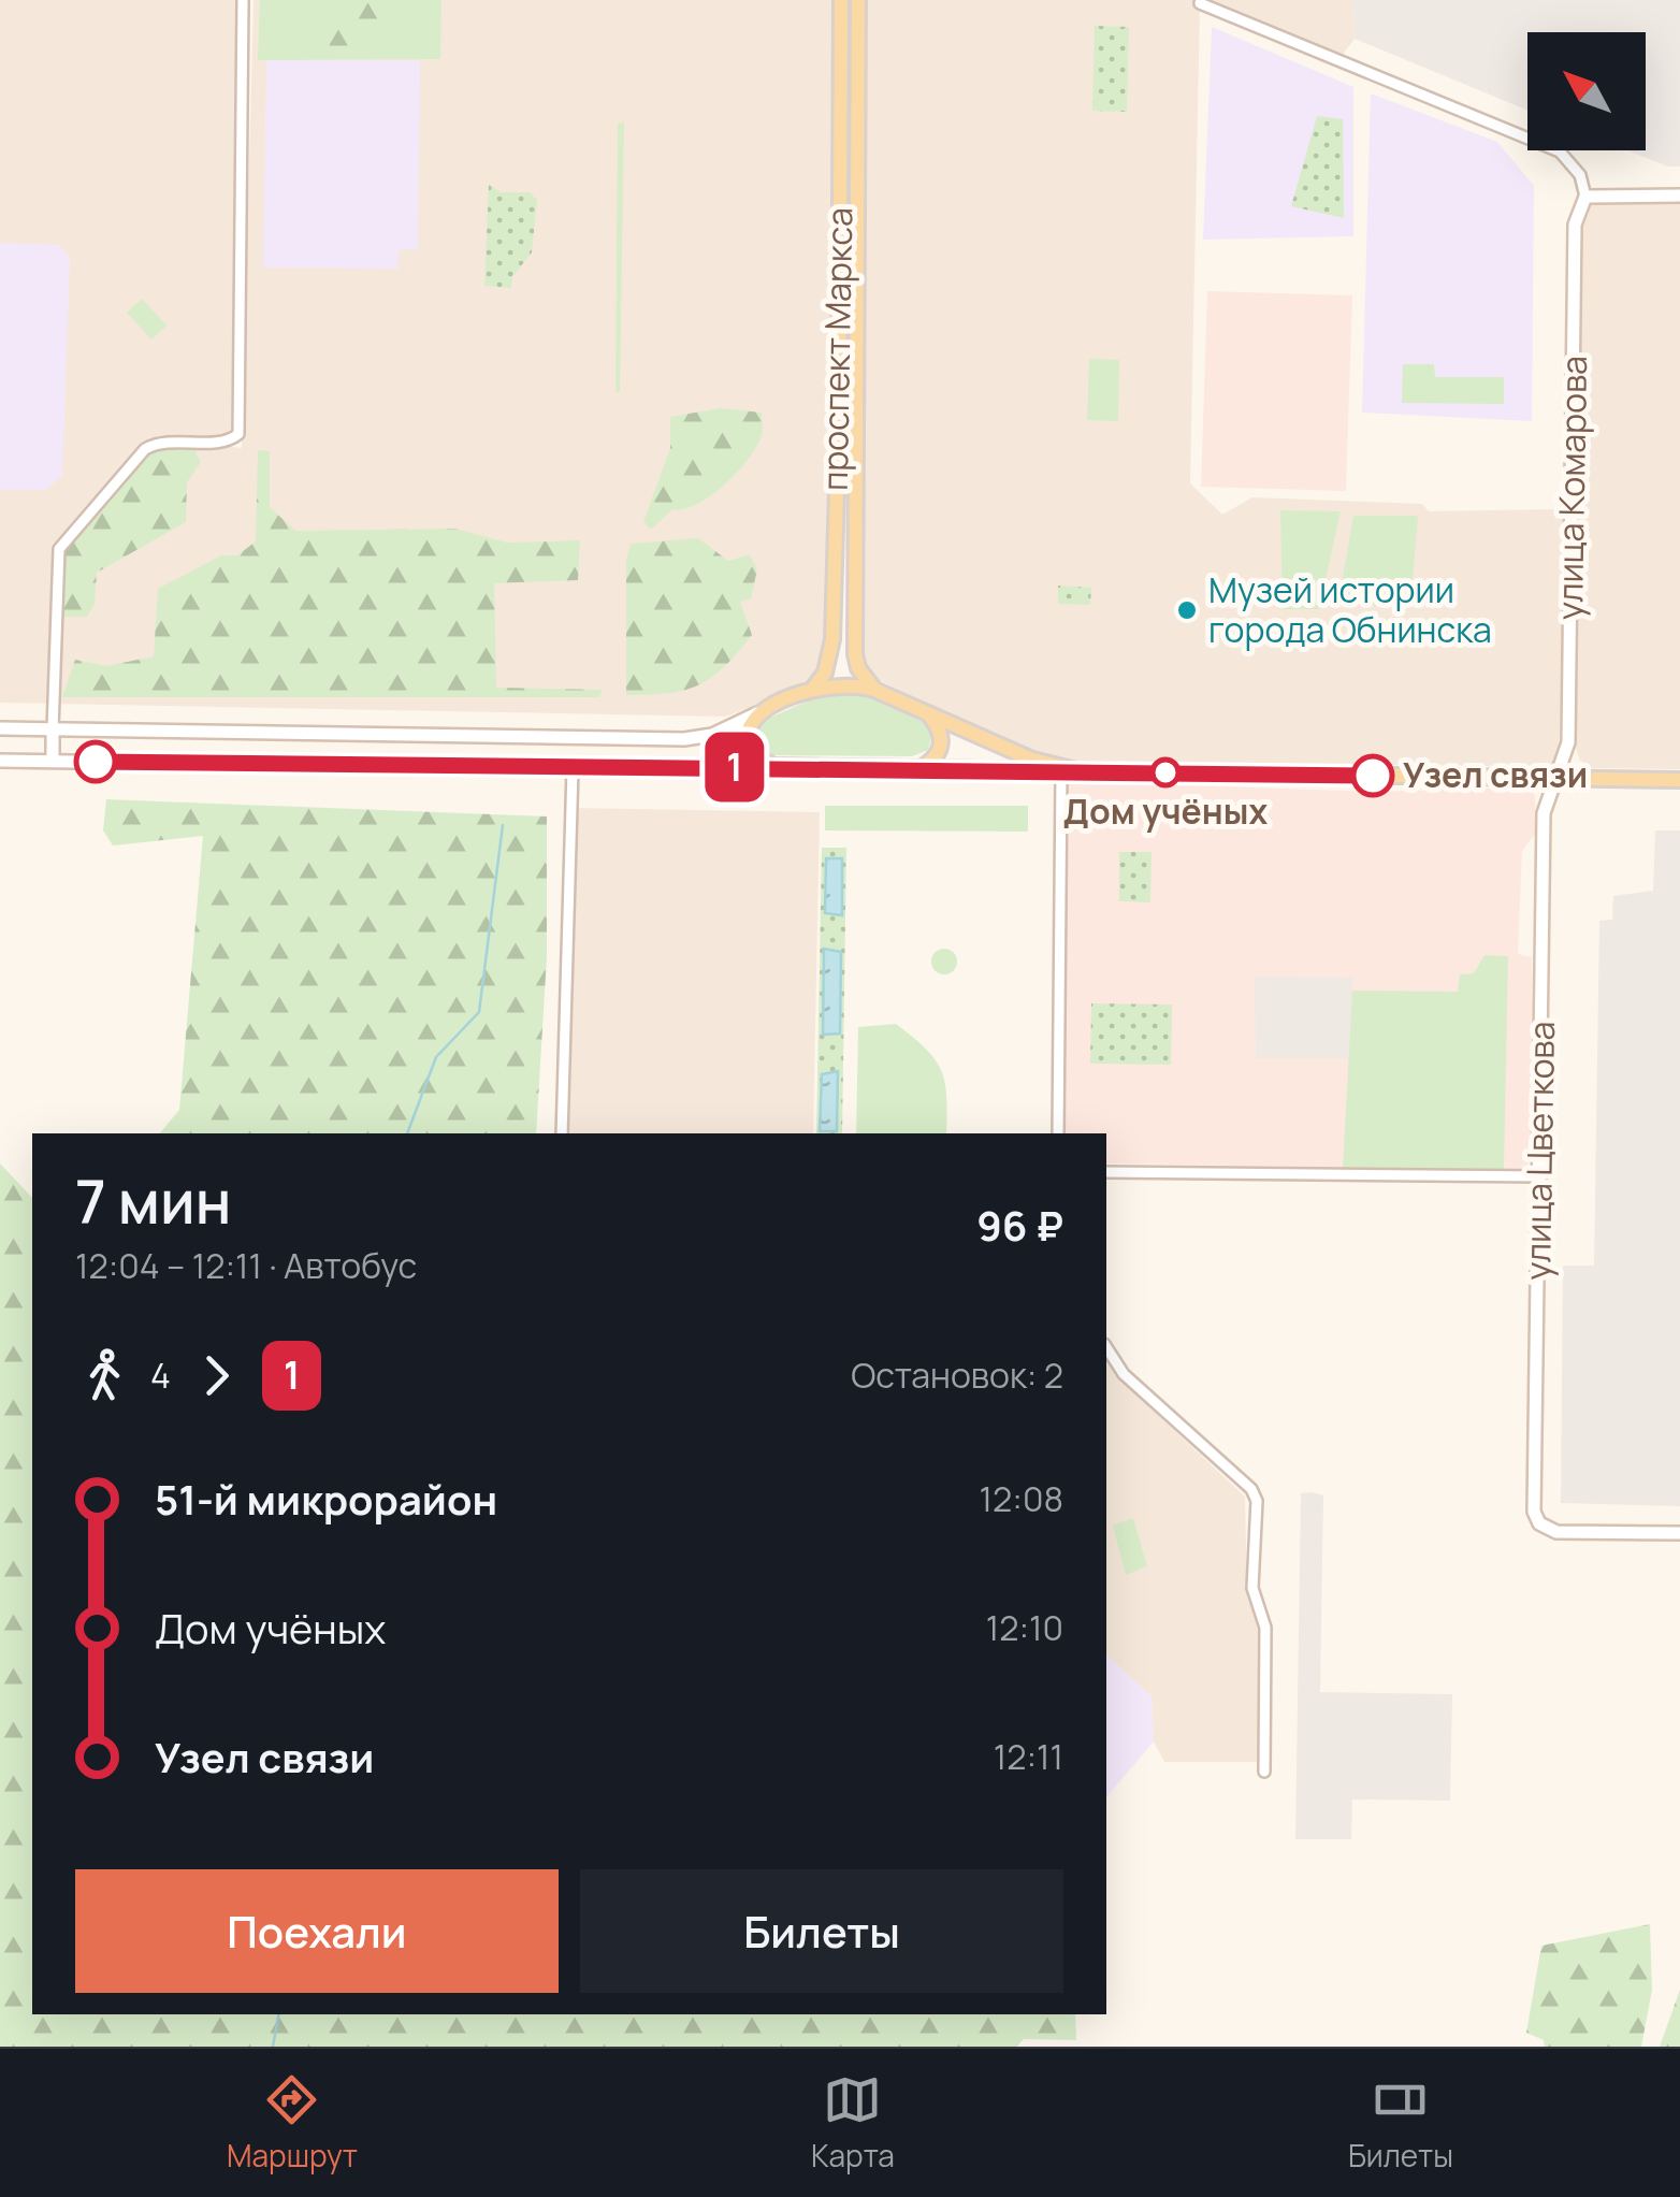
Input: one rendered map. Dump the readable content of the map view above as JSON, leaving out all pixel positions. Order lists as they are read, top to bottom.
{
  "streets": {
    "main road": ["проспект Маркса", "улица Комарова", "улица Цветкова"]
  },
  "crossings": [
    ["улица Комарова", "улица Цветкова"]
  ],
  "places": ["Музей истории города Обнинска", "Дом учёных", "Узел связи"],
  "lines": ["bus line 1"],
  "north": "top left",
  "page": {
    "on_map": "1",
    "heading": ["7 мин", "12:04 – 12:11 · Автобус", "96 ₽"],
    "legs": ["4", "1", "Остановок: 2"],
    "list": [
      {
        "name": "51-й микрорайон",
        "value": "12:08"
      },
      {
        "name": "Дом учёных",
        "value": "12:10"
      },
      {
        "name": "Узел связи",
        "value": "12:11"
      }
    ],
    "buttons": ["Поехали", "Билеты"],
    "tabs": ["Маршрут", "Карта", "Билеты"]
  }
}
